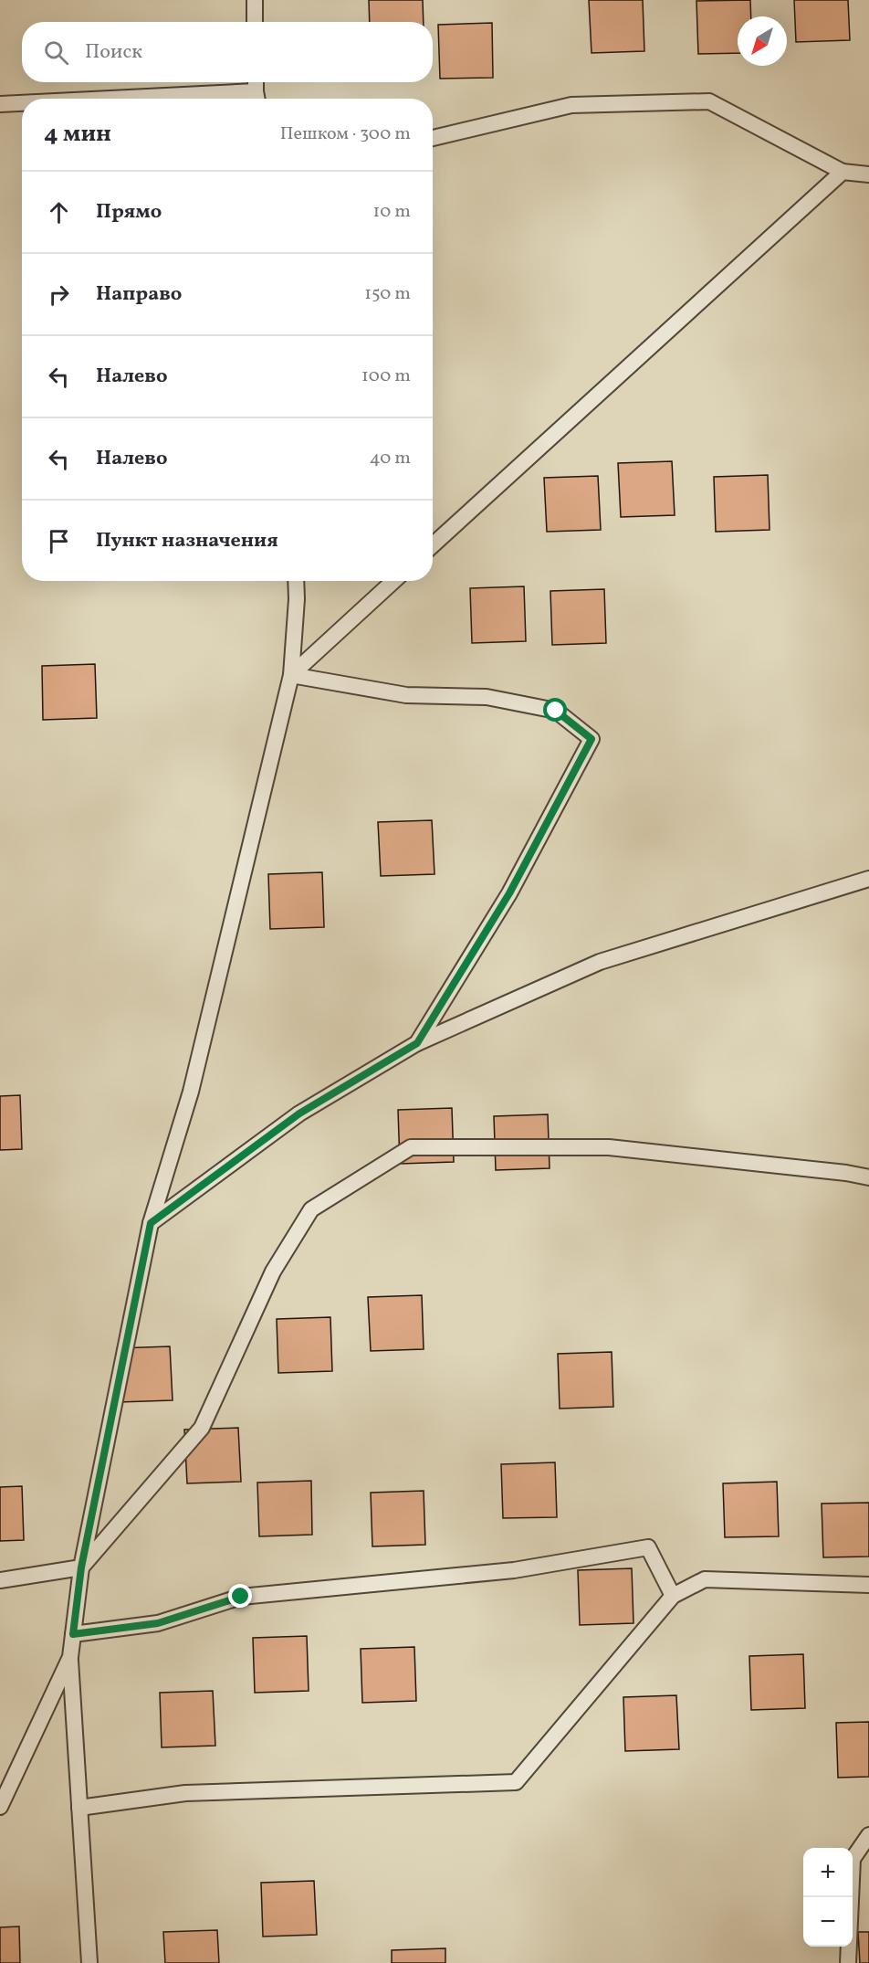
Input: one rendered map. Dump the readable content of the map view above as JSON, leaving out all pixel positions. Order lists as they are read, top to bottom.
{
  "north": "bottom left",
  "page": {
    "search": "Поиск",
    "heading": ["4 мин", "Пешком · 300 m"],
    "list": [
      ["Прямо", "10 m"],
      ["Направо", "150 m"],
      ["Налево", "100 m"],
      ["Налево", "40 m"],
      "Пункт назначения"
    ],
    "map_buttons": ["+", "−"]
  }
}
